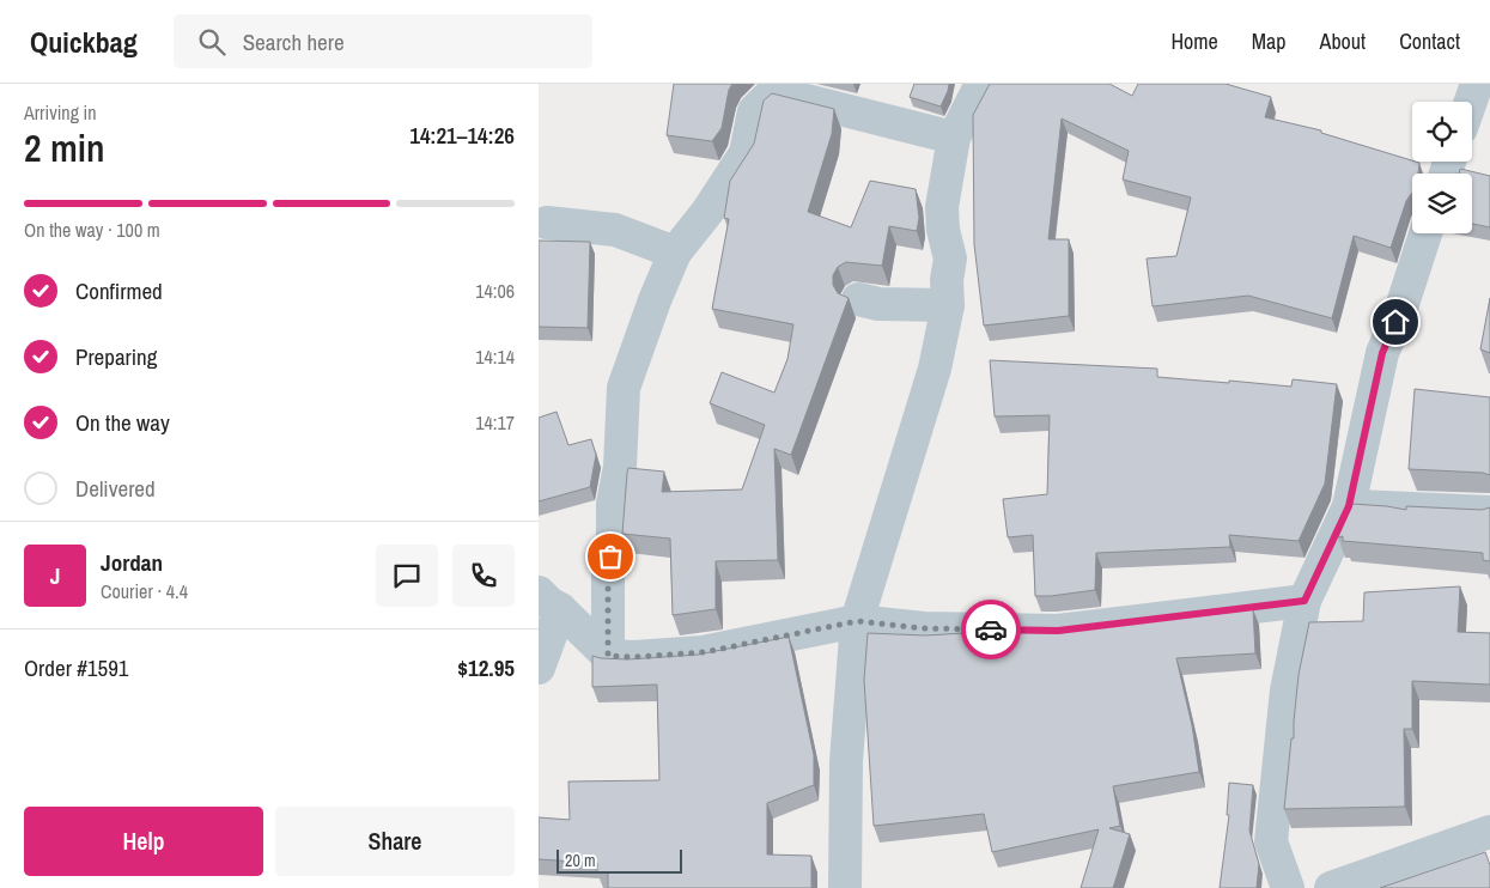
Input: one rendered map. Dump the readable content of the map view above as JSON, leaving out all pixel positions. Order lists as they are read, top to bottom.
{
  "scale_bar": "20 m",
  "page": {
    "header": "Quickbag",
    "search": "Search here",
    "nav": [
      "Home",
      "Map",
      "About",
      "Contact"
    ],
    "heading": ["2 min", "Arriving in", "14:21–14:26"],
    "panel": [
      "Jordan",
      "Courier · 4.4",
      "Order #1591",
      "$12.95"
    ],
    "bar": "On the way · 100 m",
    "list": [
      ["Confirmed", "14:06"],
      ["Preparing", "14:14"],
      ["On the way", "14:17"],
      "Delivered"
    ],
    "round": "J",
    "buttons": ["Help", "Share"],
    "scale": "20 m"
  }
}
